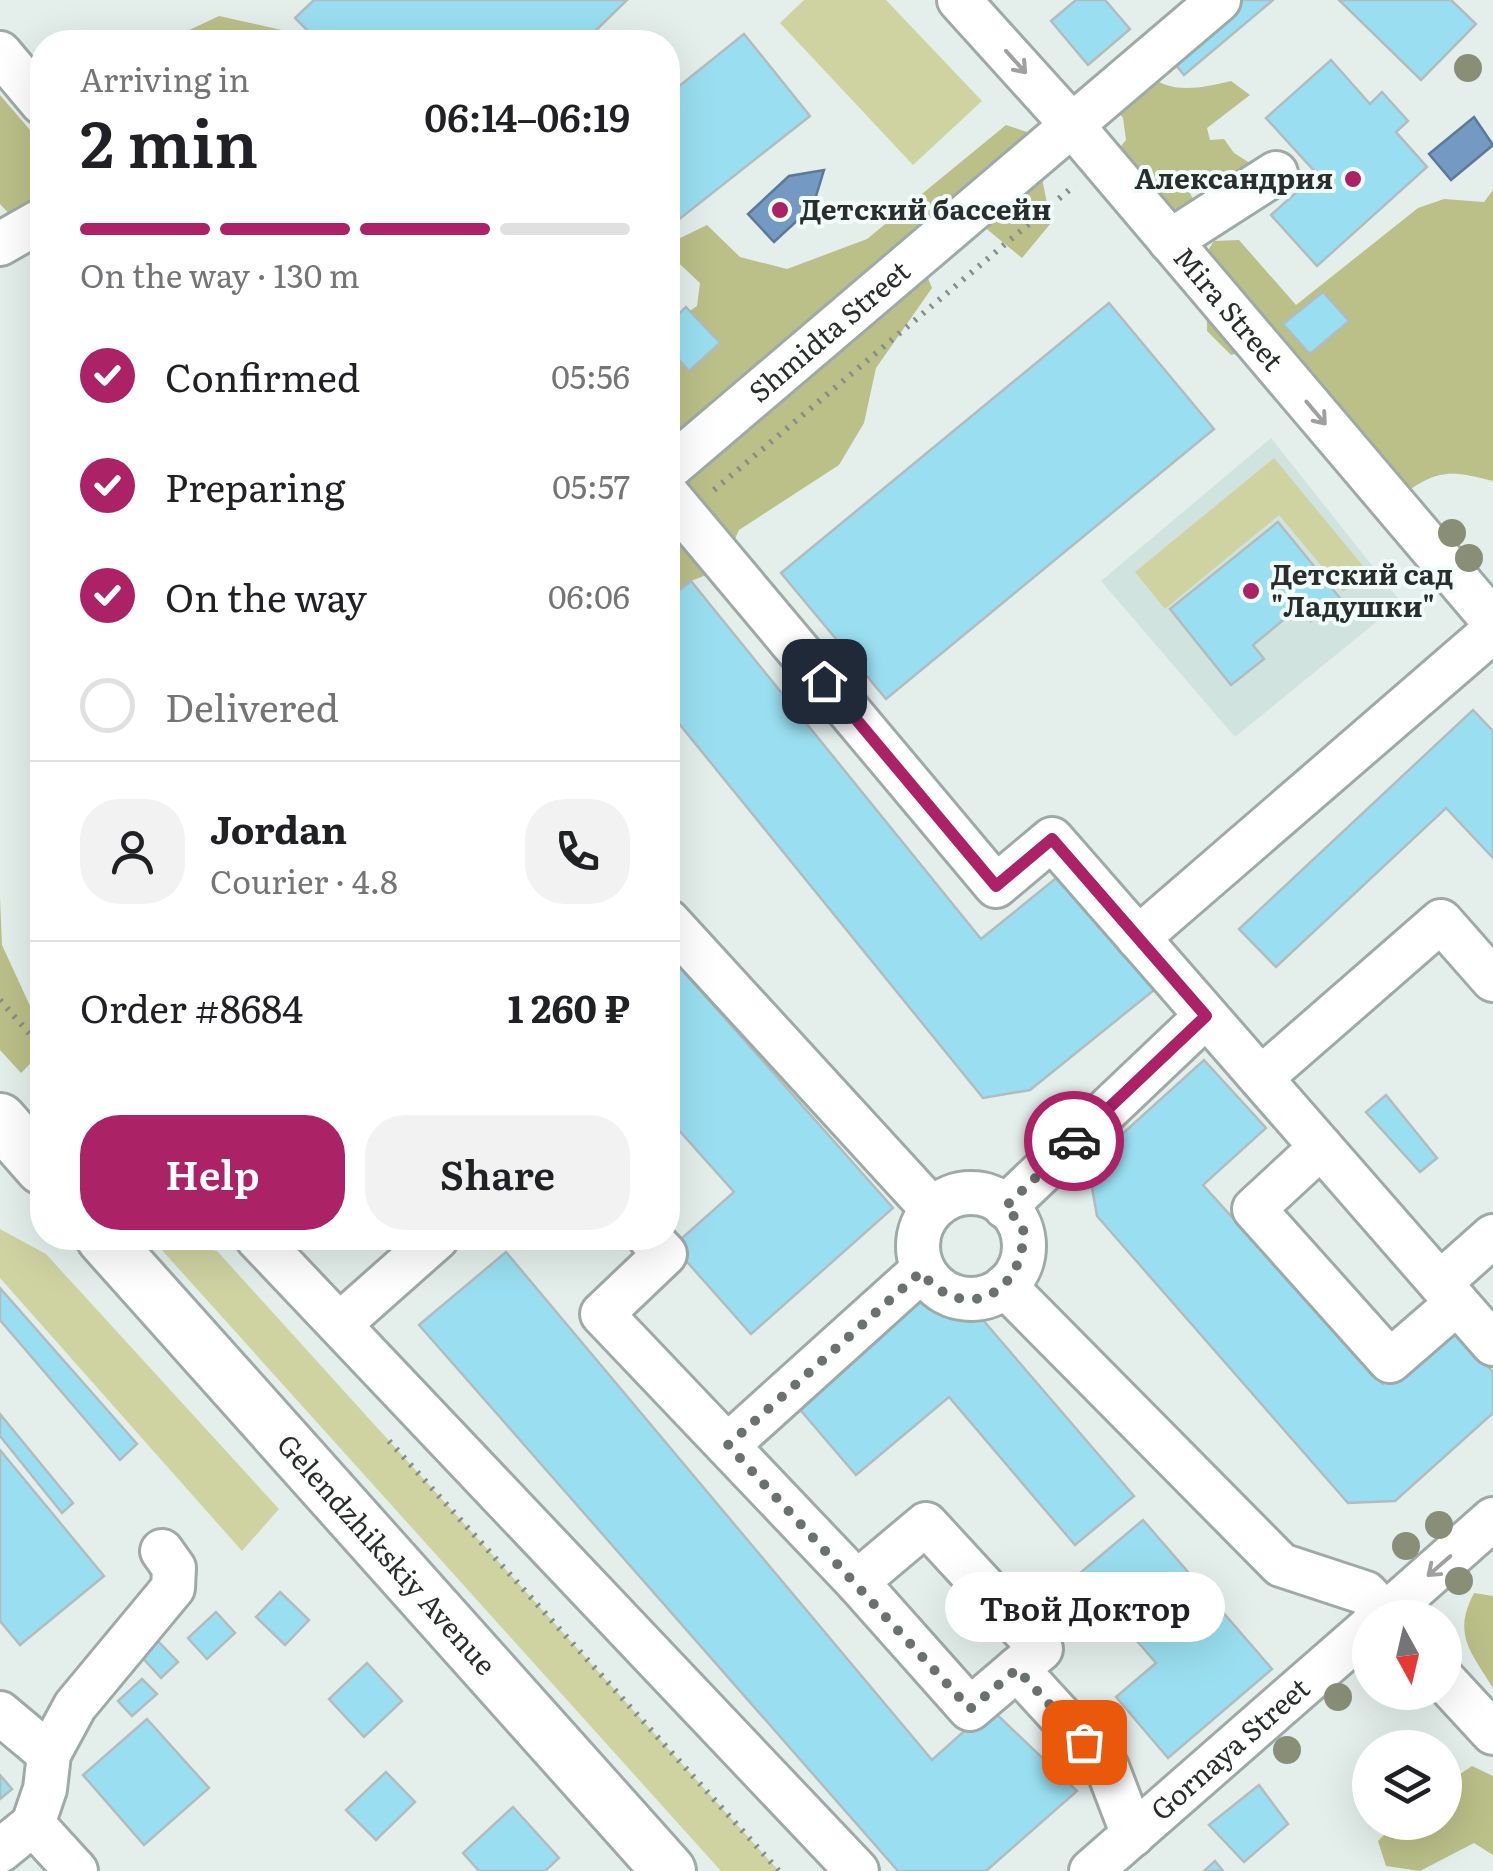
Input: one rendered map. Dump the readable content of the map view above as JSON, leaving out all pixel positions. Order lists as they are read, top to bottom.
{
  "streets": {
    "main road": ["Gelendzhikskiy Avenue"],
    "street": ["Mira Street", "Shmidta Street", "Gornaya Street"]
  },
  "crossings": [
    ["Mira Street", "Shmidta Street"]
  ],
  "one_way": ["Mira Street"],
  "places": [
    "Александрия",
    "Детский бассейн",
    "Детский сад \"Ладушки\"",
    "Твой Доктор"
  ],
  "north": "bottom",
  "page": {
    "heading": ["2 min", "Arriving in", "06:14–06:19"],
    "panel": [
      "Jordan",
      "Courier · 4.8",
      "Order #8684",
      "1 260 ₽"
    ],
    "bar": "On the way · 130 m",
    "list": [
      ["Confirmed", "05:56"],
      ["Preparing", "05:57"],
      ["On the way", "06:06"],
      "Delivered"
    ],
    "buttons": ["Help", "Share"],
    "bubble": "Твой Доктор"
  }
}
